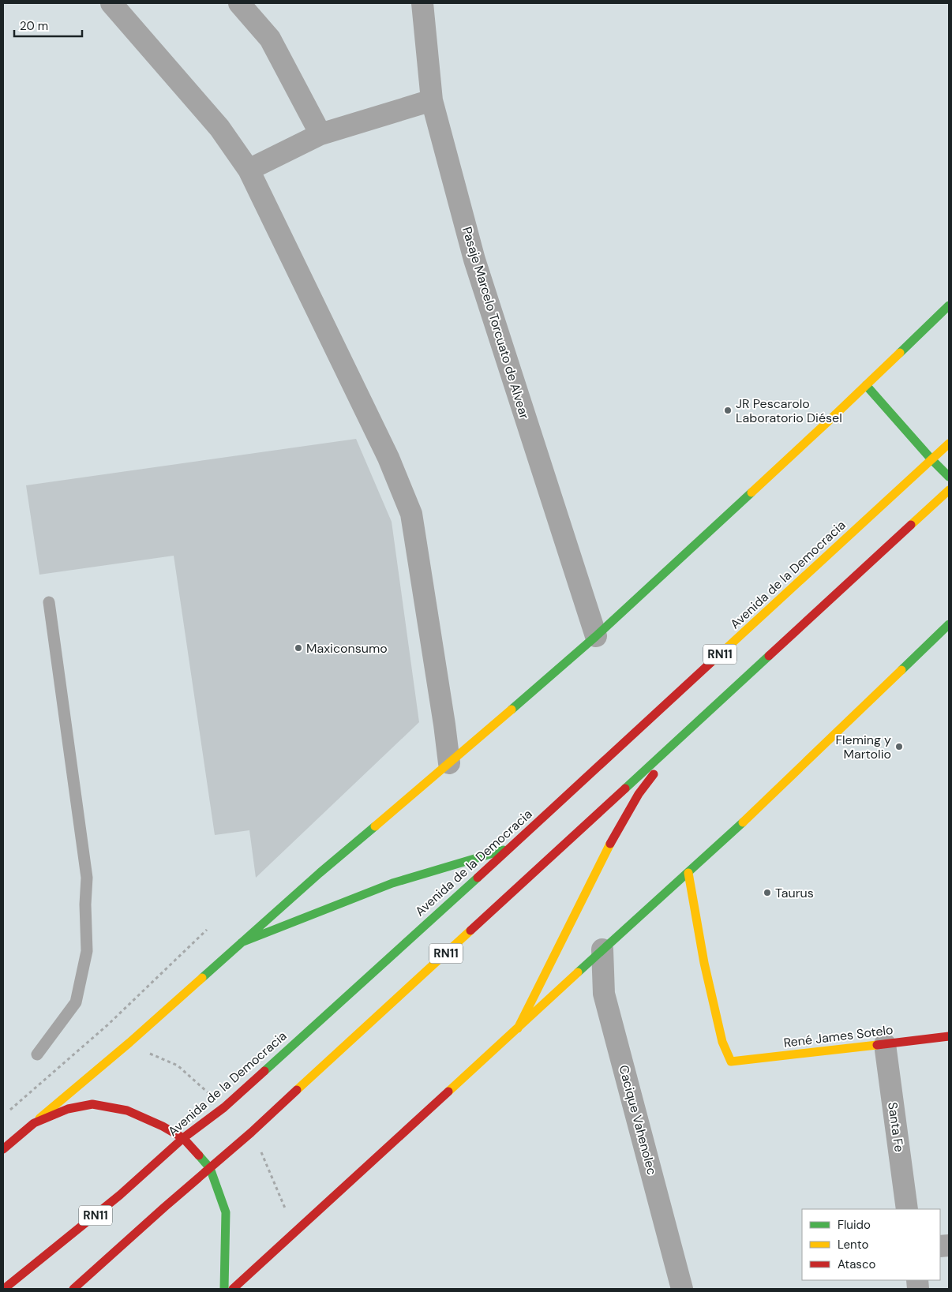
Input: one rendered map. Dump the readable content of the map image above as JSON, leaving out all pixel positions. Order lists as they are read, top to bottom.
{
  "streets": {
    "main road": ["Avenida de la Democracia", "RN11", "René James Sotelo"],
    "street": ["Pasaje Marcelo Torcuato de Alvear", "Cacique Vahenolec", "Santa Fe"]
  },
  "crossings": [
    ["RN11", "René James Sotelo"],
    ["RN11", "Cacique Vahenolec"],
    ["René James Sotelo", "Santa Fe"]
  ],
  "places": [
    "JR Pescarolo Laboratorio Diésel",
    "Maxiconsumo",
    "Fleming y Martolio",
    "Taurus"
  ],
  "legend": ["Fluido", "Lento", "Atasco"],
  "scale_bar": "20 m"
}
